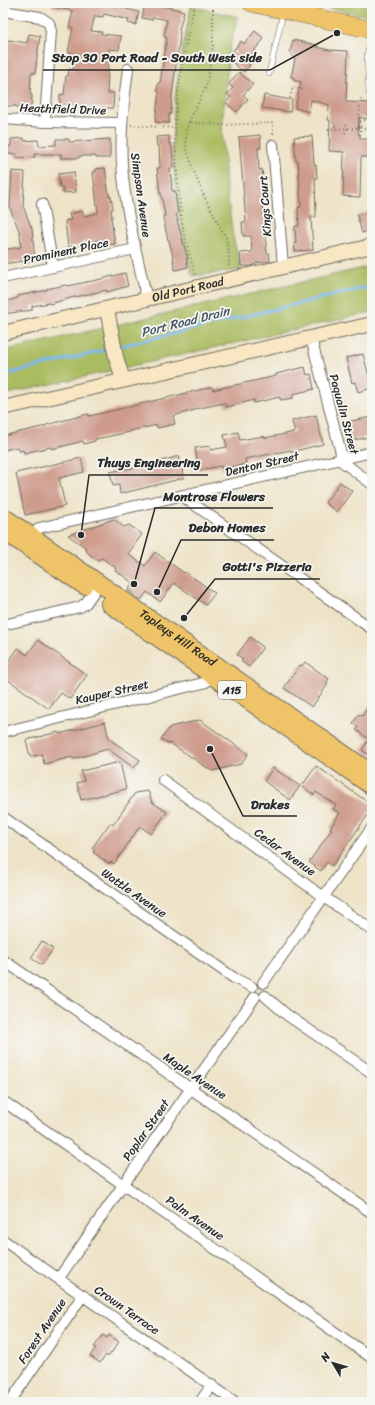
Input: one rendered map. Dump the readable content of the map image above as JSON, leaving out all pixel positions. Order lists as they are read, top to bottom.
{
  "streets": {
    "main road": ["Old Port Road", "Tapleys Hill Road", "A15"],
    "street": [
      "Heathfield Drive",
      "Simpson Avenue",
      "Kings Court",
      "Prominent Place",
      "Paqualin Street",
      "Denton Street",
      "Kauper Street",
      "Cedar Avenue",
      "Wattle Avenue",
      "Maple Avenue",
      "Poplar Street",
      "Palm Avenue",
      "Crown Terrace",
      "Forest Avenue"
    ]
  },
  "crossings": [
    ["Heathfield Drive", "Simpson Avenue"],
    ["Simpson Avenue", "Prominent Place"],
    ["Simpson Avenue", "Old Port Road"],
    ["Kings Court", "Old Port Road"],
    ["Paqualin Street", "Denton Street"],
    ["Denton Street", "Tapleys Hill Road"],
    ["Tapleys Hill Road", "Kauper Street"],
    ["Wattle Avenue", "Poplar Street"],
    ["Maple Avenue", "Poplar Street"],
    ["Poplar Street", "Palm Avenue"],
    ["Poplar Street", "Crown Terrace"],
    ["Crown Terrace", "Forest Avenue"]
  ],
  "water": ["Port Road Drain"],
  "places": [
    "Stop 30 Port Road - South West side",
    "Thuys Engineering",
    "Montrose Flowers",
    "Debon Homes",
    "Gotti's Pizzeria",
    "Drakes"
  ],
  "north": "top left"
}
